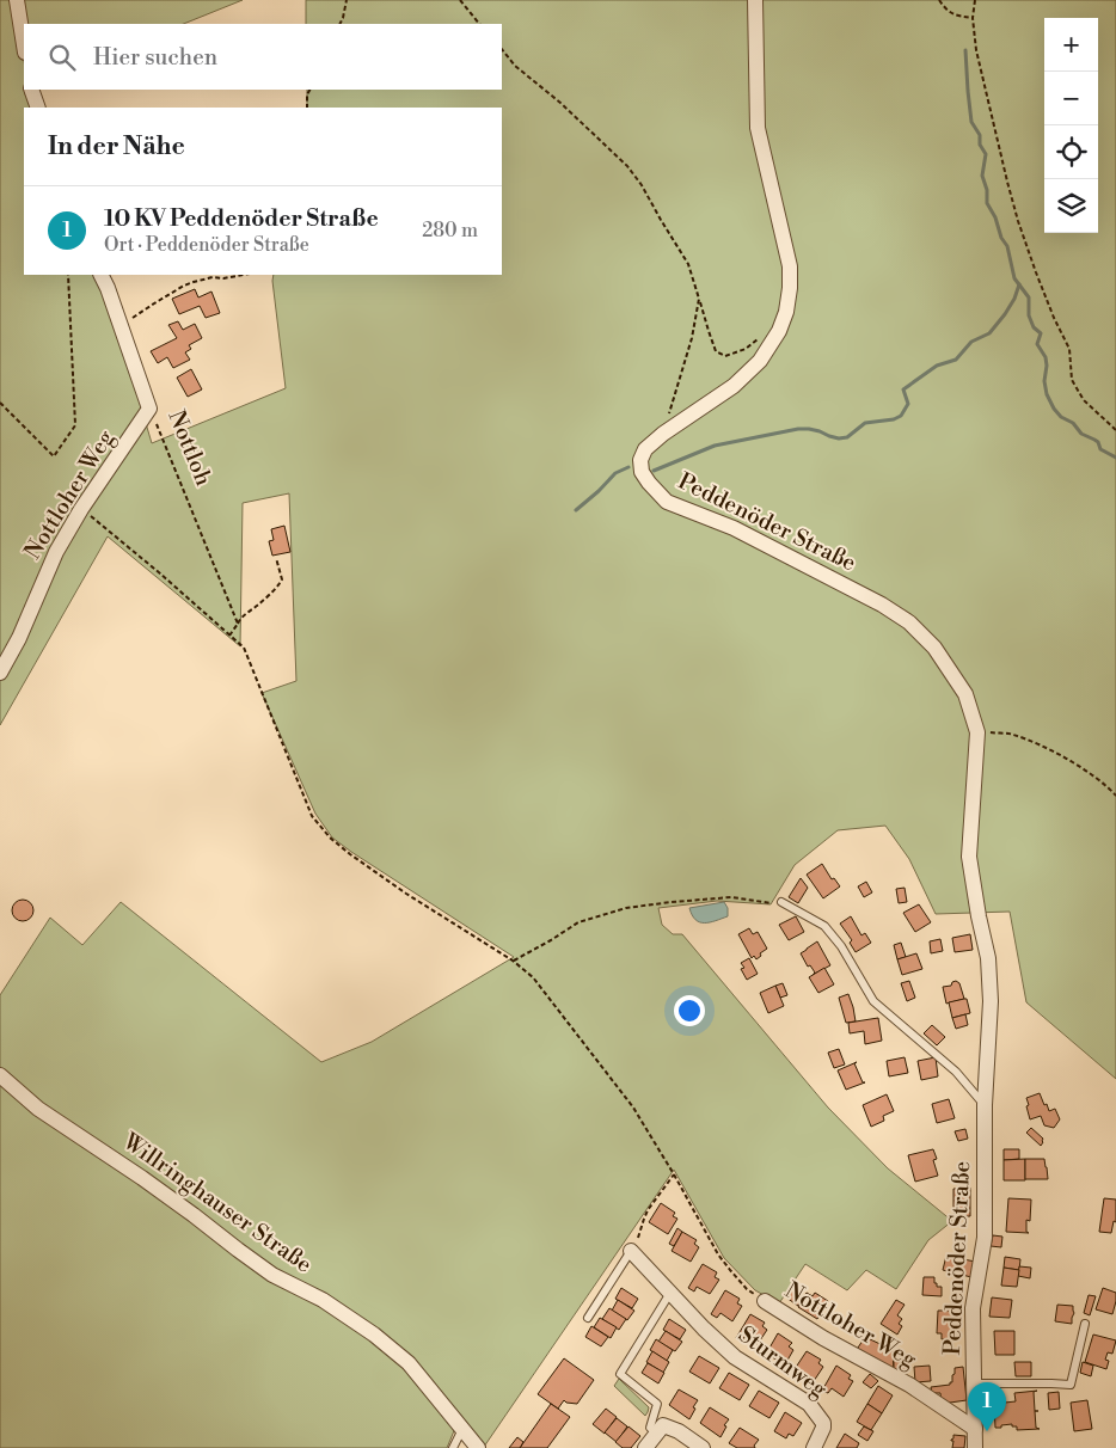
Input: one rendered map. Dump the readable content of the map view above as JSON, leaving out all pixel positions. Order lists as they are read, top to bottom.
{
  "streets": {
    "street": [
      "Nottloh",
      "Nottloher Weg",
      "Peddenöder Straße",
      "Willringhauser Straße",
      "Sturmweg"
    ]
  },
  "crossings": [
    ["Nottloh", "Nottloher Weg"],
    ["Nottloher Weg", "Peddenöder Straße"]
  ],
  "page": {
    "map_buttons": ["+", "−"],
    "search": "Hier suchen",
    "heading": "In der Nähe",
    "list": [
      {
        "mark": "1",
        "name": "10 KV Peddenöder Straße",
        "note": "Ort · Peddenöder Straße",
        "value": "280 m"
      }
    ],
    "pins": "1"
  }
}
